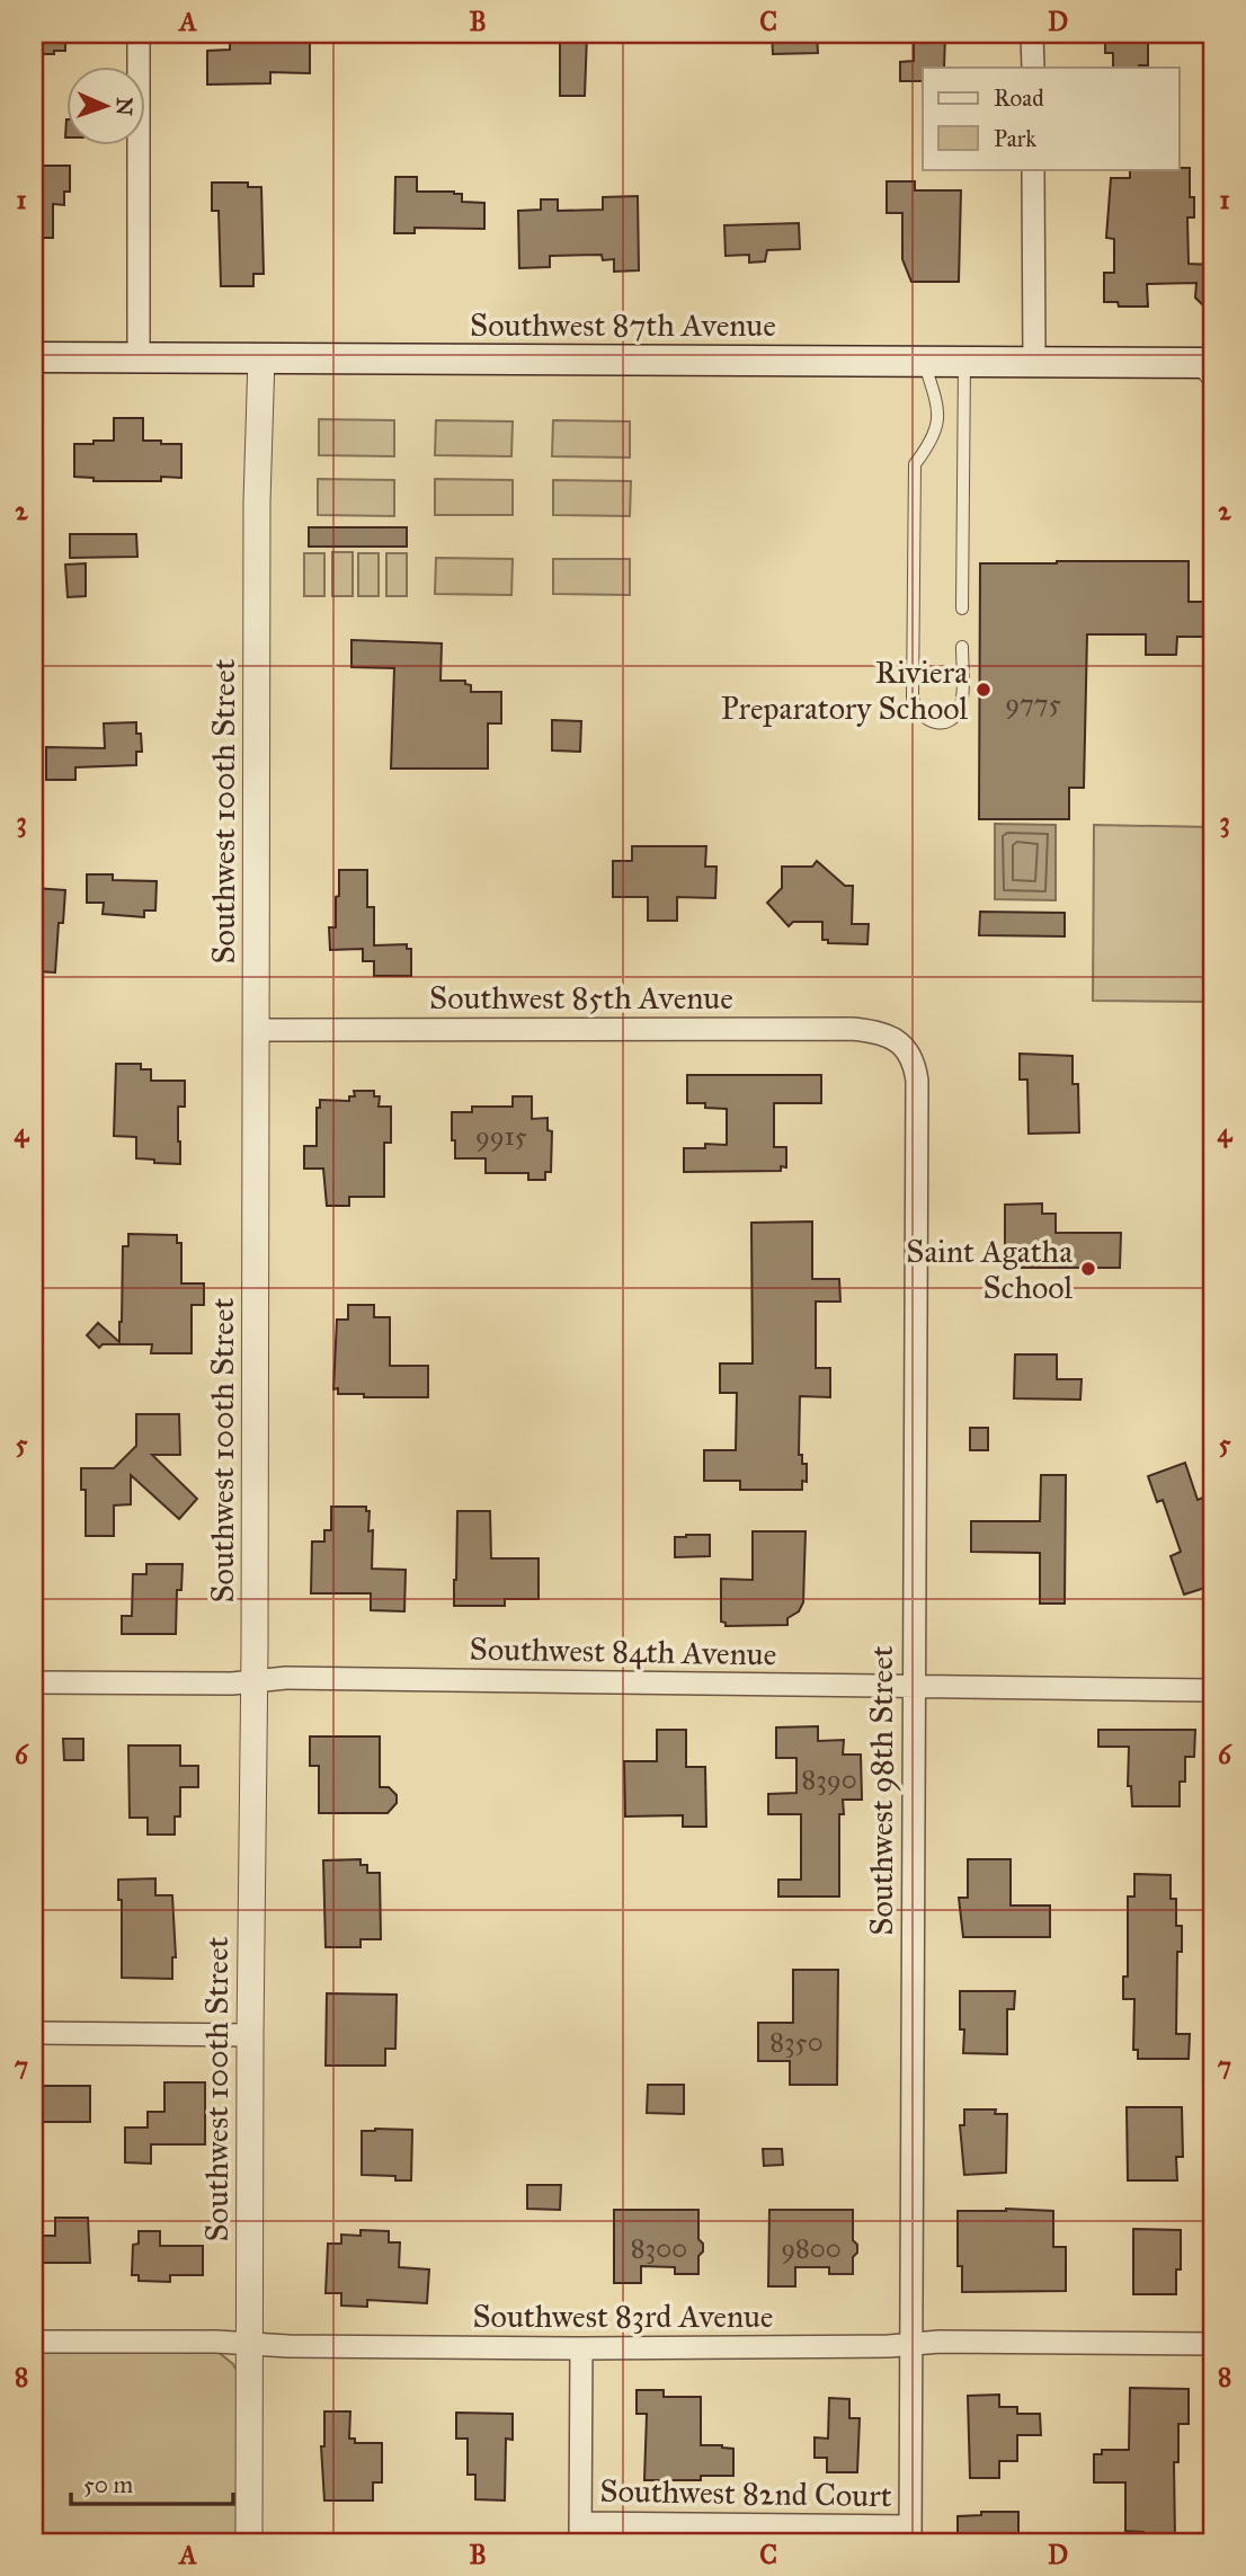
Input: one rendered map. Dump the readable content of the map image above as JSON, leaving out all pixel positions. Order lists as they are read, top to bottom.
{
  "streets": {
    "main road": ["Southwest 87th Avenue"],
    "street": [
      "Southwest 100th Street",
      "Southwest 85th Avenue",
      "Southwest 84th Avenue",
      "Southwest 98th Street",
      "Southwest 83rd Avenue",
      "Southwest 82nd Court"
    ]
  },
  "crossings": [
    ["Southwest 87th Avenue", "Southwest 100th Street"],
    ["Southwest 100th Street", "Southwest 85th Avenue"],
    ["Southwest 100th Street", "Southwest 84th Avenue"],
    ["Southwest 100th Street", "Southwest 83rd Avenue"],
    ["Southwest 85th Avenue", "Southwest 98th Street"],
    ["Southwest 84th Avenue", "Southwest 98th Street"],
    ["Southwest 98th Street", "Southwest 83rd Avenue"],
    ["Southwest 98th Street", "Southwest 82nd Court"]
  ],
  "places": ["Riviera Preparatory School", "Saint Agatha School"],
  "house_numbers": [
    "9775",
    "9915",
    "8390",
    "8350",
    "8300",
    "9800"
  ],
  "legend": ["Road", "Park"],
  "scale_bar": "50 m",
  "north": "right",
  "grid": {
    "columns": [
      "A",
      "B",
      "C",
      "D"
    ],
    "rows": [
      "1",
      "2",
      "3",
      "4",
      "5",
      "6",
      "7",
      "8"
    ]
  }
}
